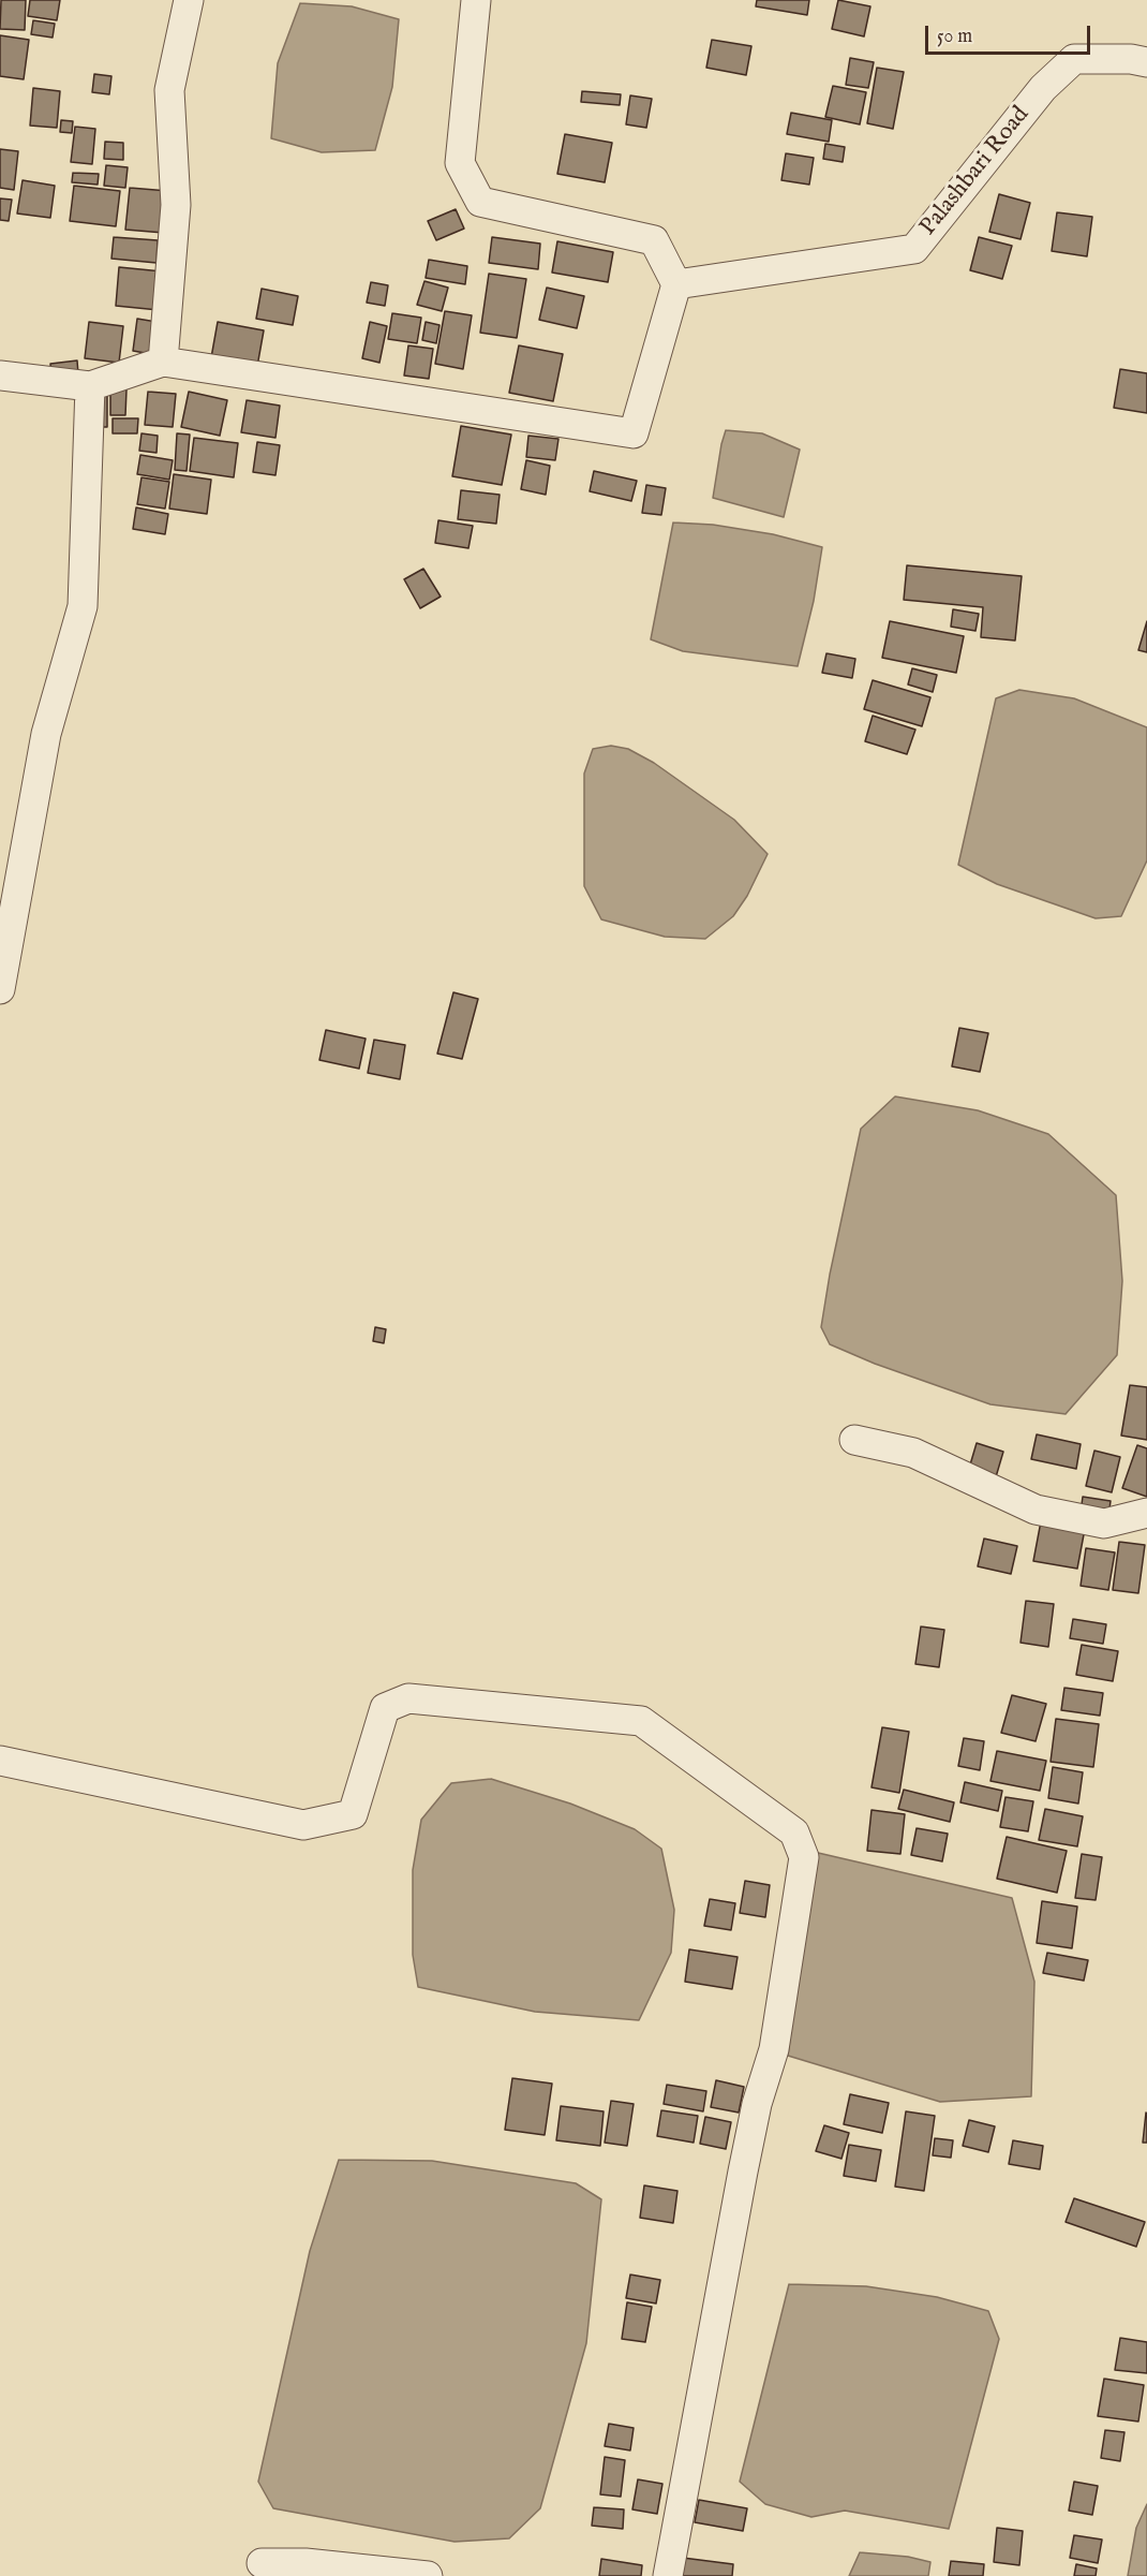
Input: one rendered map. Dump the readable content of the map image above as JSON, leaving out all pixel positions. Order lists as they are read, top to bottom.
{
  "streets": {
    "street": ["Palashbari Road"]
  },
  "scale_bar": "50 m"
}
